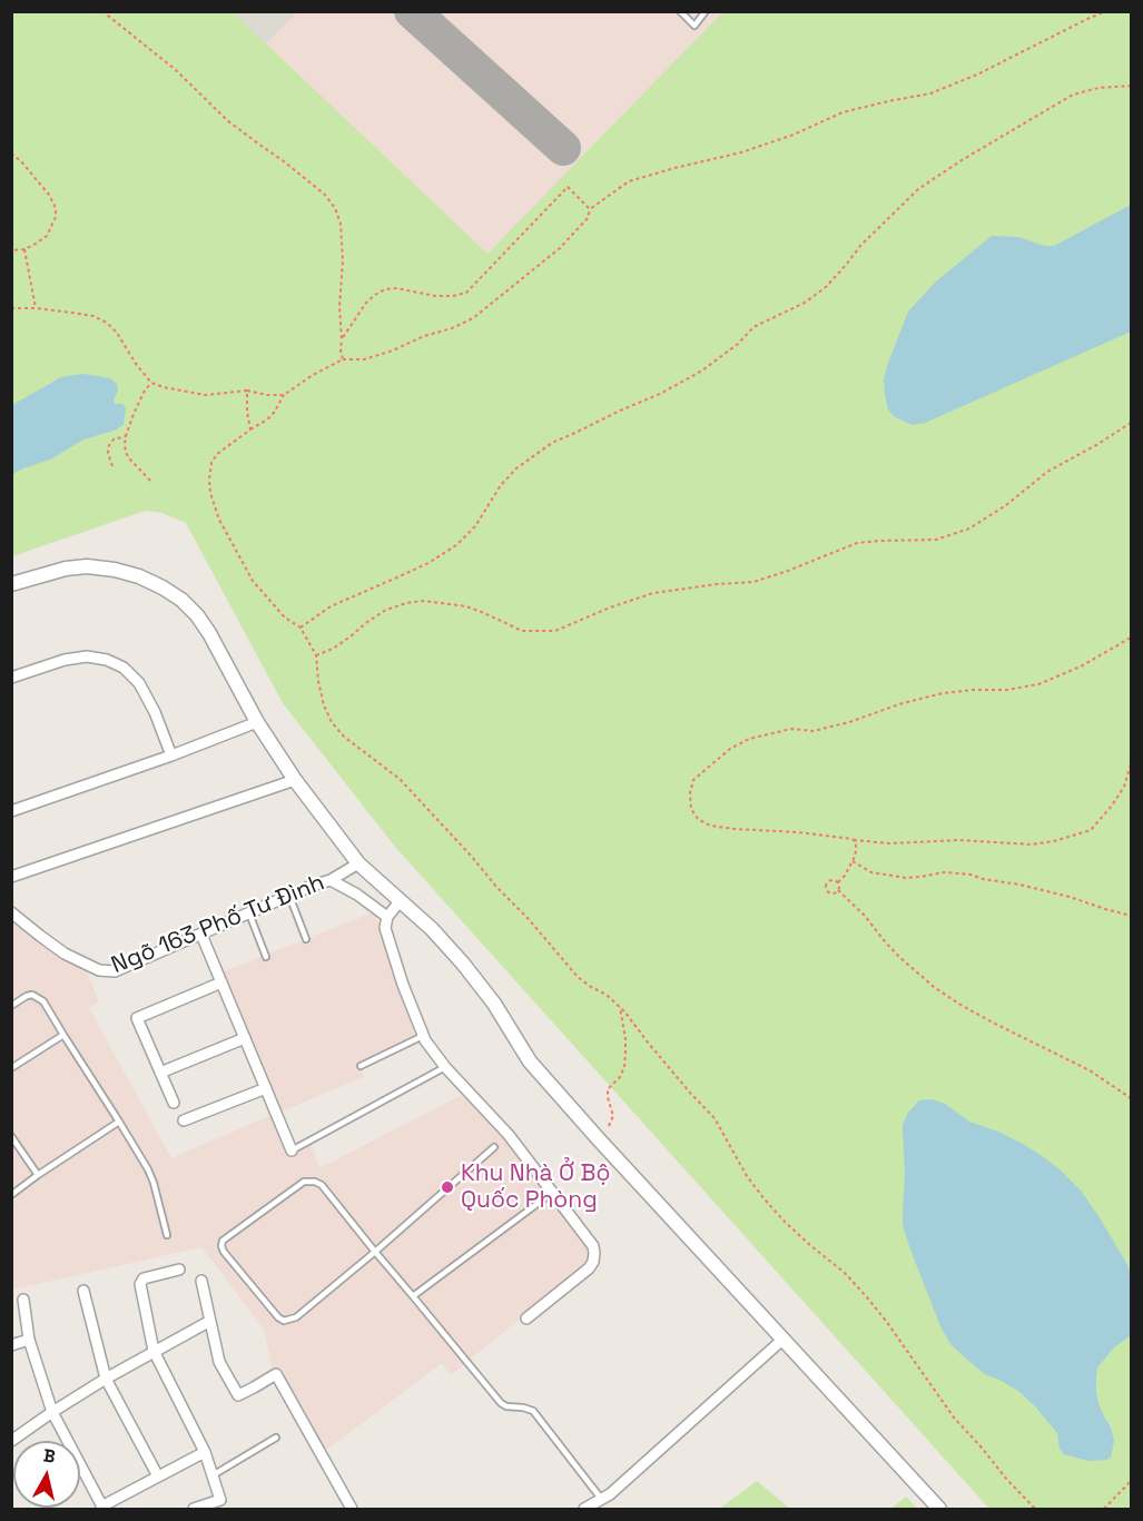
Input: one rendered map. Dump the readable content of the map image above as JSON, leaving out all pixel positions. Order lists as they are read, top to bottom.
{
  "streets": {
    "street": ["Ngõ 163 Phố Tư Đình"]
  },
  "places": ["Khu Nhà Ở Bộ Quốc Phòng"],
  "north": "top"
}
